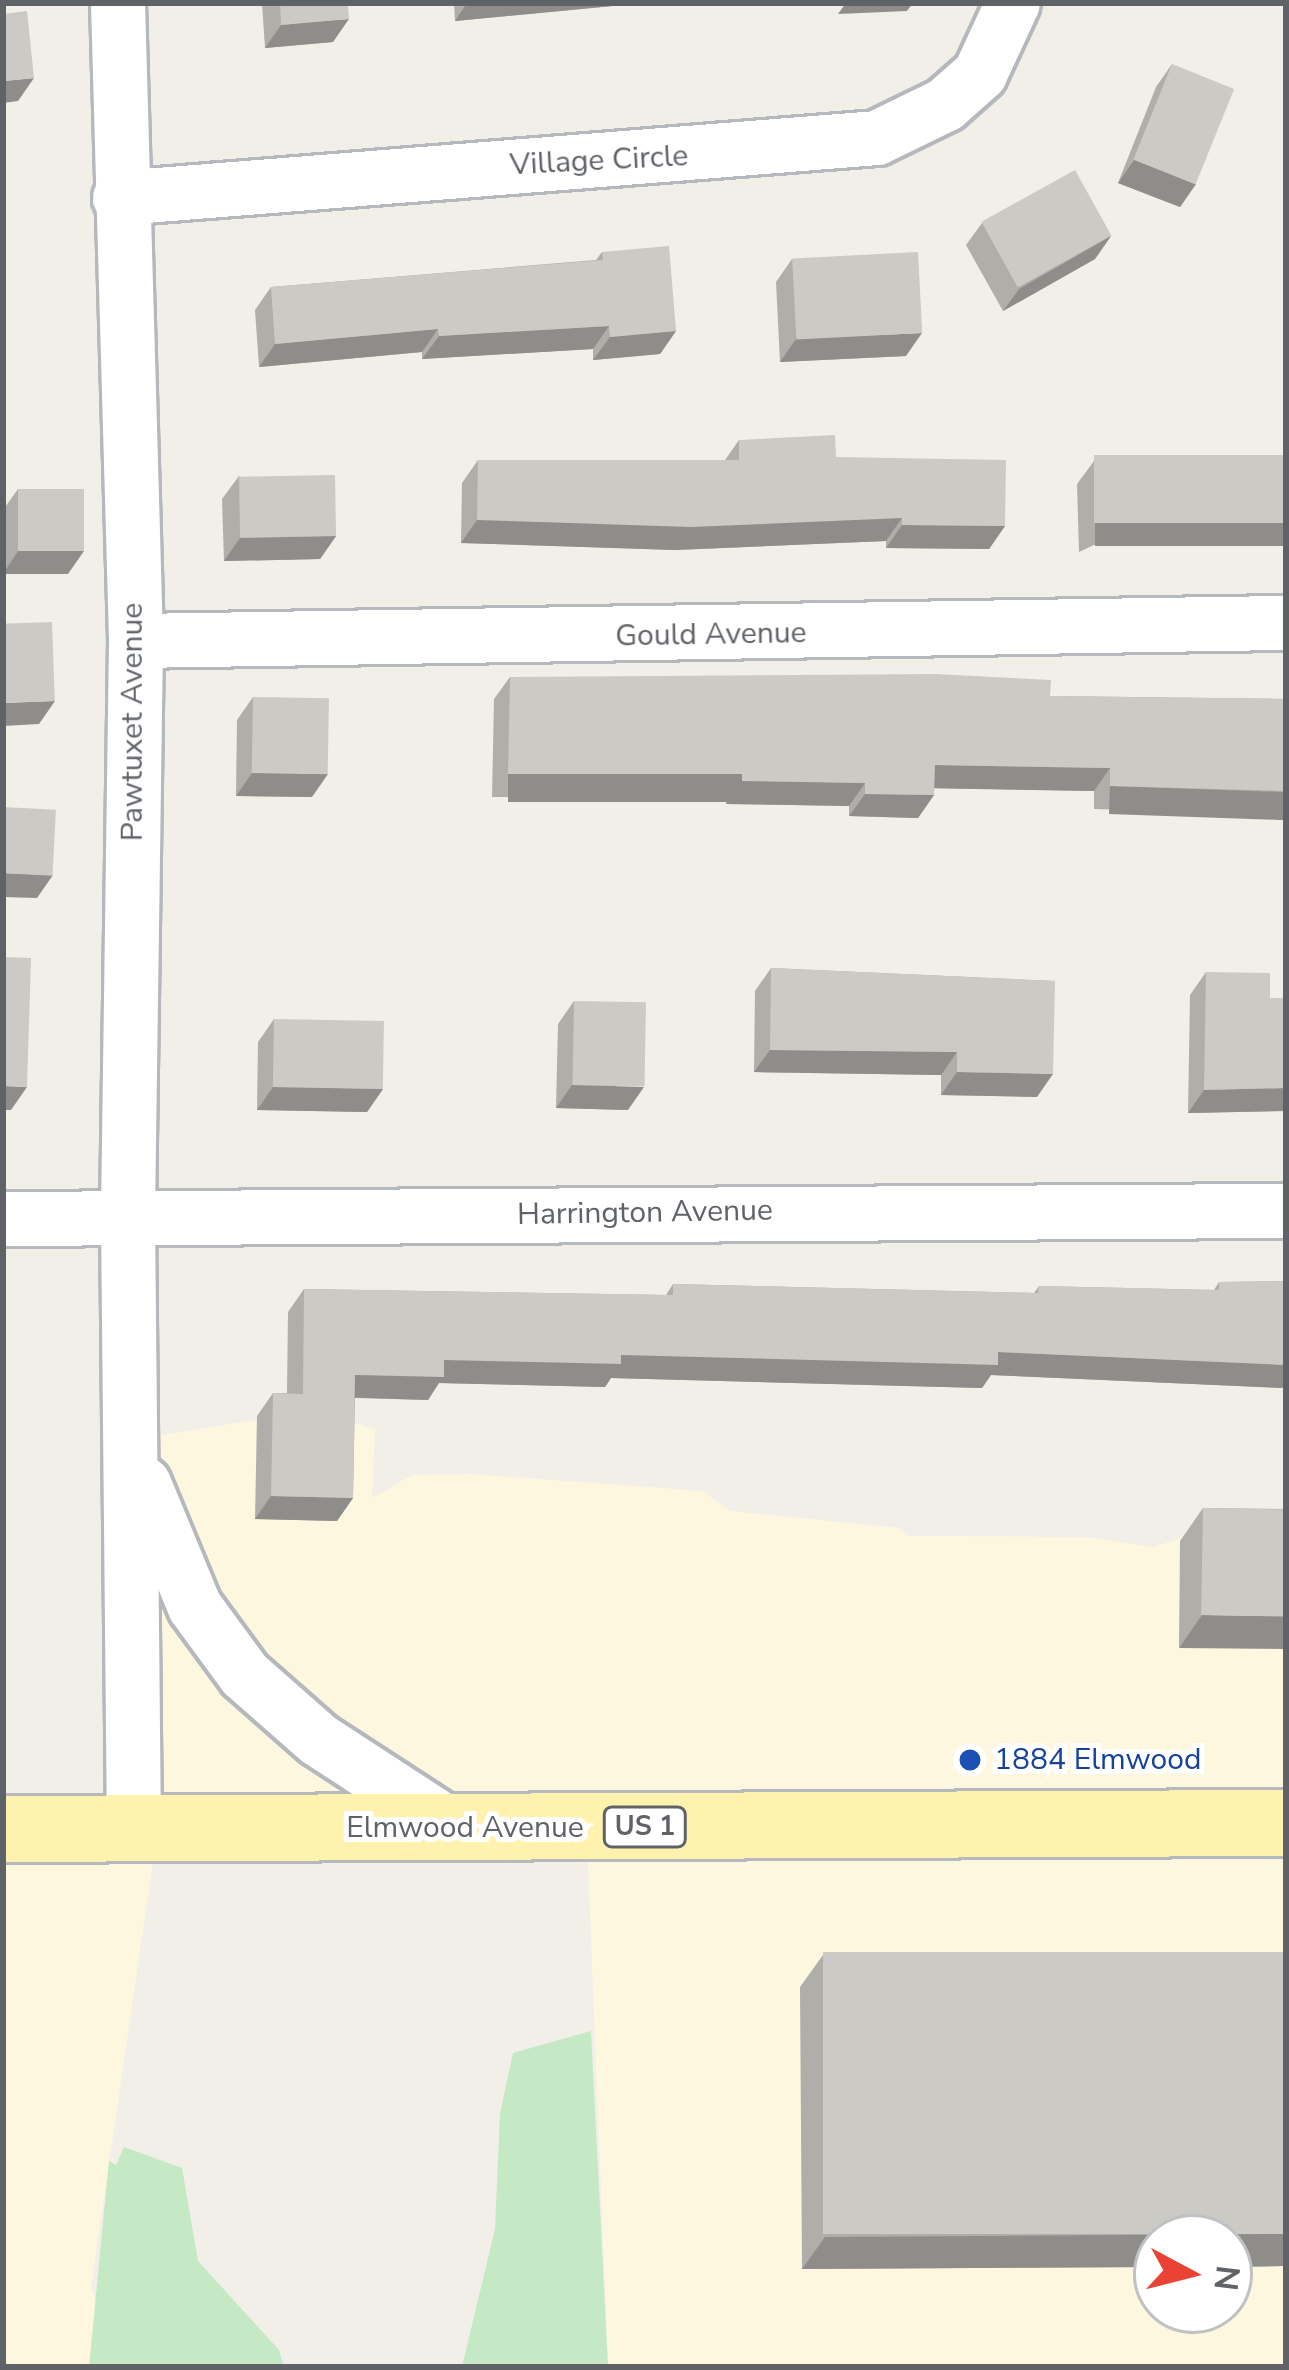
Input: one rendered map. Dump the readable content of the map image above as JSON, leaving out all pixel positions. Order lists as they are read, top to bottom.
{
  "streets": {
    "main road": ["US 1", "Elmwood Avenue"],
    "street": [
      "Village Circle",
      "Gould Avenue",
      "Pawtuxet Avenue",
      "Harrington Avenue"
    ]
  },
  "crossings": [
    ["Village Circle", "Pawtuxet Avenue"],
    ["Gould Avenue", "Pawtuxet Avenue"],
    ["Pawtuxet Avenue", "Harrington Avenue"],
    ["Pawtuxet Avenue", "Elmwood Avenue"]
  ],
  "places": ["1884 Elmwood"],
  "north": "right"
}
